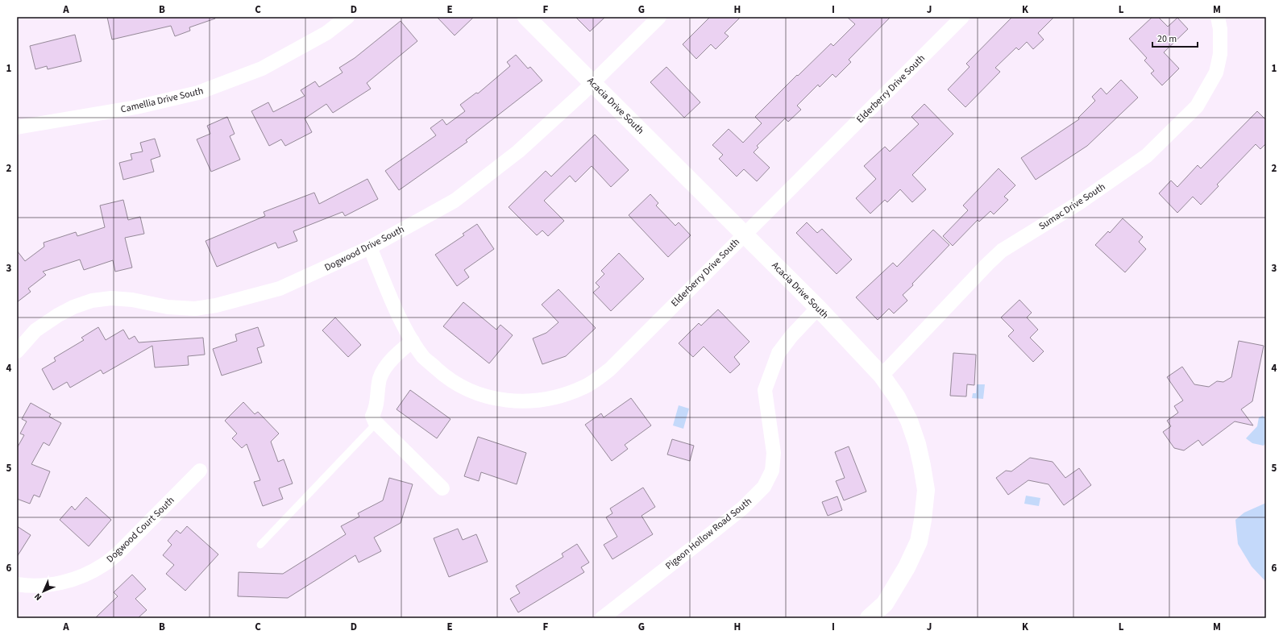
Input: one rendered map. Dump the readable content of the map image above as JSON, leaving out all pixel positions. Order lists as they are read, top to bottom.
{
  "streets": {
    "street": [
      "Elderberry Drive South",
      "Camellia Drive South",
      "Acacia Drive South",
      "Sumac Drive South",
      "Dogwood Drive South",
      "Dogwood Court South",
      "Pigeon Hollow Road South"
    ]
  },
  "crossings": [
    ["Elderberry Drive South", "Acacia Drive South"],
    ["Elderberry Drive South", "Dogwood Drive South"],
    ["Acacia Drive South", "Sumac Drive South"],
    ["Acacia Drive South", "Dogwood Drive South"],
    ["Acacia Drive South", "Pigeon Hollow Road South"]
  ],
  "scale_bar": "20 m",
  "north": "bottom left",
  "grid": {
    "columns": [
      "A",
      "B",
      "C",
      "D",
      "E",
      "F",
      "G",
      "H",
      "I",
      "J",
      "K",
      "L",
      "M"
    ],
    "rows": [
      "1",
      "2",
      "3",
      "4",
      "5",
      "6"
    ]
  }
}
